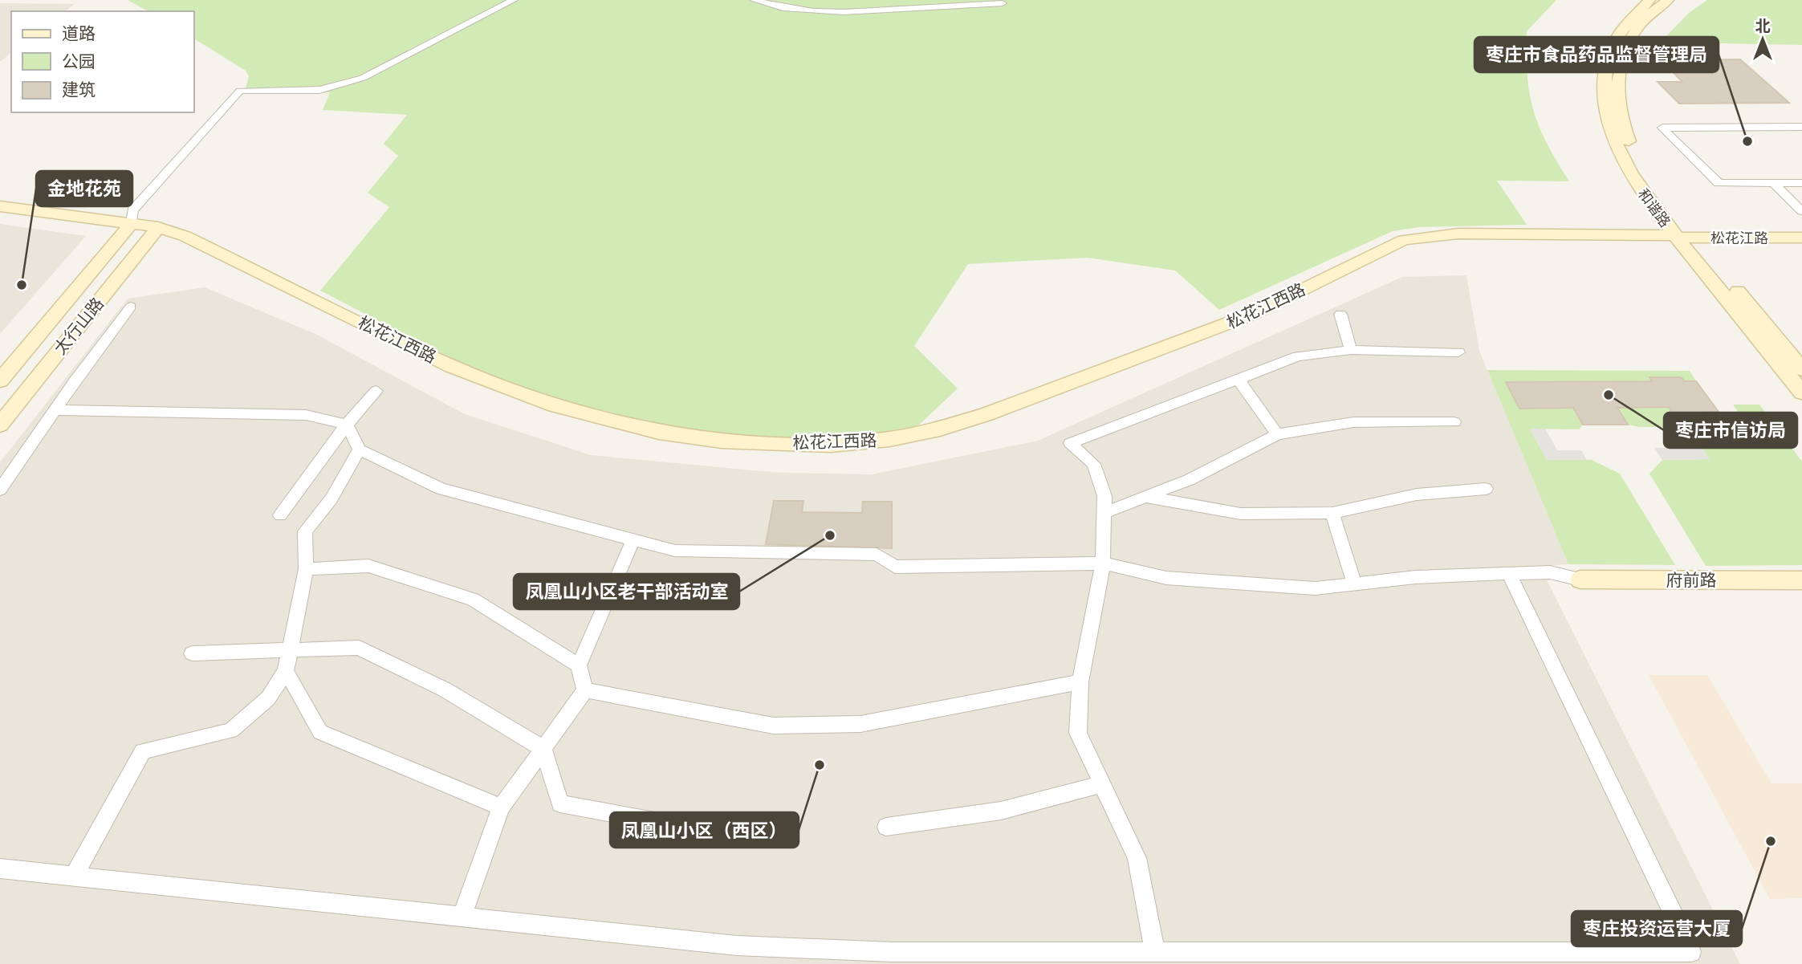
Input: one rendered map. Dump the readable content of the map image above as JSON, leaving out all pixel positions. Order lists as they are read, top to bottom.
{
  "streets": {
    "main road": [
      "和谐路",
      "松花江路",
      "松花江西路",
      "太行山路",
      "府前路"
    ]
  },
  "crossings": [
    ["和谐路", "松花江路"],
    ["和谐路", "松花江西路"],
    ["松花江路", "松花江西路"],
    ["松花江西路", "太行山路"]
  ],
  "places": [
    "枣庄市食品药品监督管理局",
    "金地花苑",
    "枣庄市信访局",
    "凤凰山小区老干部活动室",
    "凤凰山小区（西区）",
    "枣庄投资运营大厦"
  ],
  "legend": ["道路", "公园", "建筑"],
  "north": "top"
}
